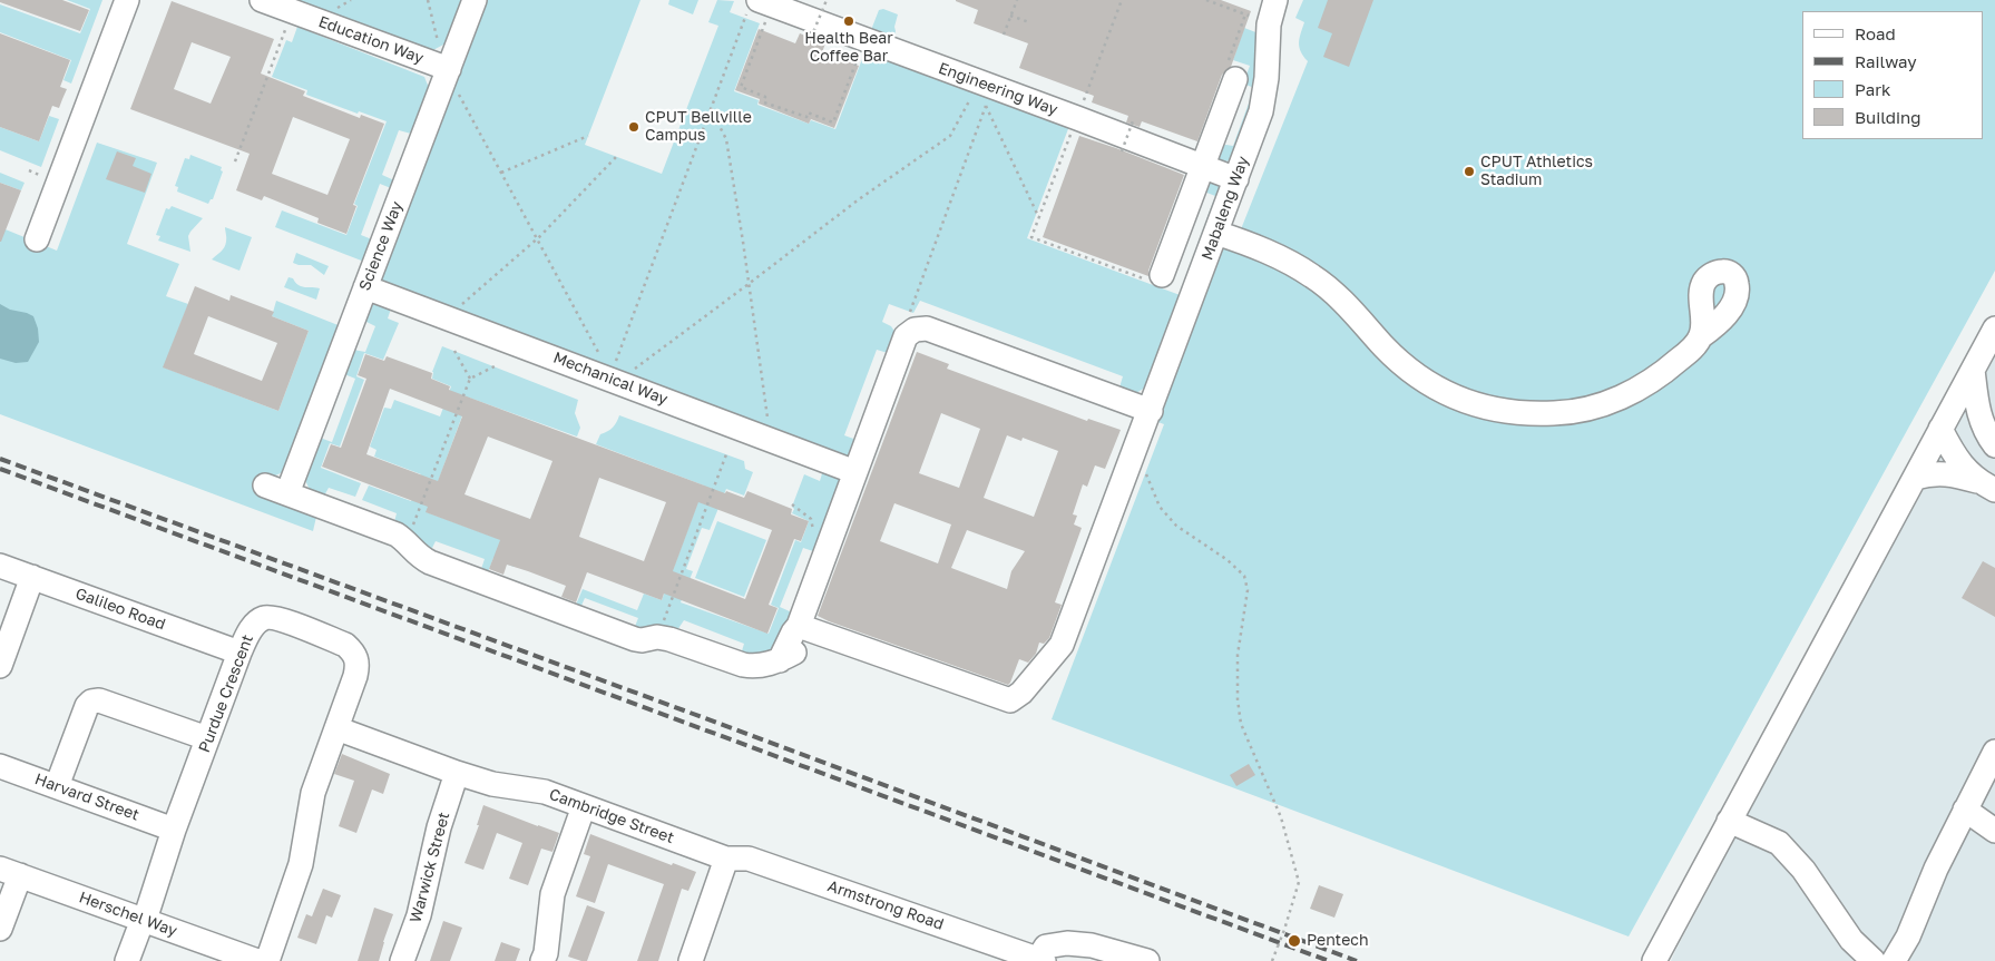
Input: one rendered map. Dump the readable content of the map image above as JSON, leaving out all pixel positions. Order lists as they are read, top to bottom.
{
  "streets": {
    "street": [
      "Education Way",
      "Engineering Way",
      "Mabaleng Way",
      "Science Way",
      "Mechanical Way",
      "Galileo Road",
      "Purdue Crescent",
      "Harvard Street",
      "Cambridge Street",
      "Warwick Street",
      "Armstrong Road",
      "Herschel Way"
    ]
  },
  "crossings": [
    ["Education Way", "Science Way"],
    ["Engineering Way", "Mabaleng Way"],
    ["Science Way", "Mechanical Way"],
    ["Galileo Road", "Purdue Crescent"],
    ["Purdue Crescent", "Harvard Street"],
    ["Purdue Crescent", "Cambridge Street"],
    ["Purdue Crescent", "Herschel Way"],
    ["Cambridge Street", "Warwick Street"],
    ["Cambridge Street", "Armstrong Road"]
  ],
  "places": [
    "Health Bear Coffee Bar",
    "CPUT Bellville Campus",
    "CPUT Athletics Stadium",
    "Pentech"
  ],
  "legend": [
    "Road",
    "Railway",
    "Park",
    "Building"
  ]
}
